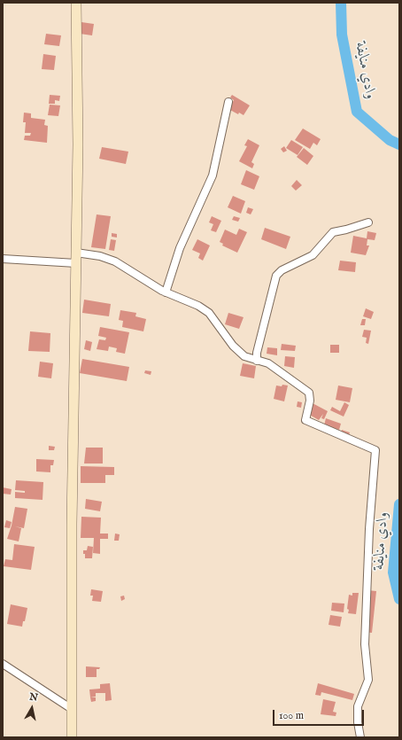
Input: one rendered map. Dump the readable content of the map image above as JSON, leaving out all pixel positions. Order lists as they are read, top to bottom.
{
  "water": ["وادي منايفة"],
  "scale_bar": "100 m",
  "north": "top"
}
